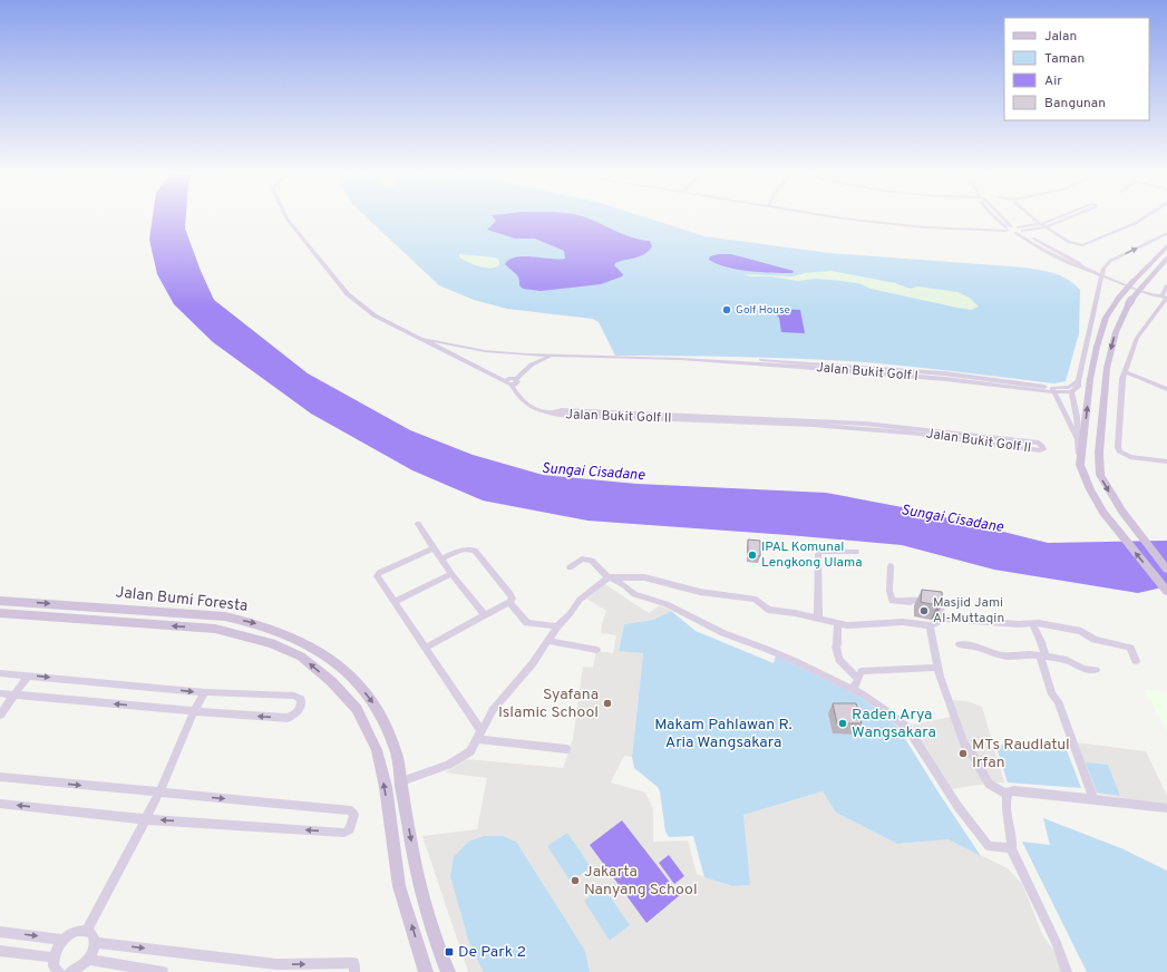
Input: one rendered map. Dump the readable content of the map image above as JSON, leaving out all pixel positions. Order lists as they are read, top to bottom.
{
  "streets": {
    "main road": ["Jalan Bumi Foresta"],
    "street": ["Jalan Bukit Golf I", "Jalan Bukit Golf II"]
  },
  "crossings": [
    ["Jalan Bukit Golf I", "Jalan Bukit Golf II"]
  ],
  "water": ["Sungai Cisadane"],
  "parks": ["Makam Pahlawan R. Aria Wangsakara"],
  "places": {
    "other": [
      "Golf House",
      "IPAL Komunal Lengkong Ulama",
      "Masjid Jami Al-Muttaqin",
      "Syafana Islamic School",
      "Raden Arya Wangsakara",
      "MTs Raudlatul Irfan",
      "Jakarta Nanyang School"
    ],
    "transit": ["De Park 2"]
  },
  "legend": [
    "Jalan",
    "Taman",
    "Air",
    "Bangunan"
  ]
}
